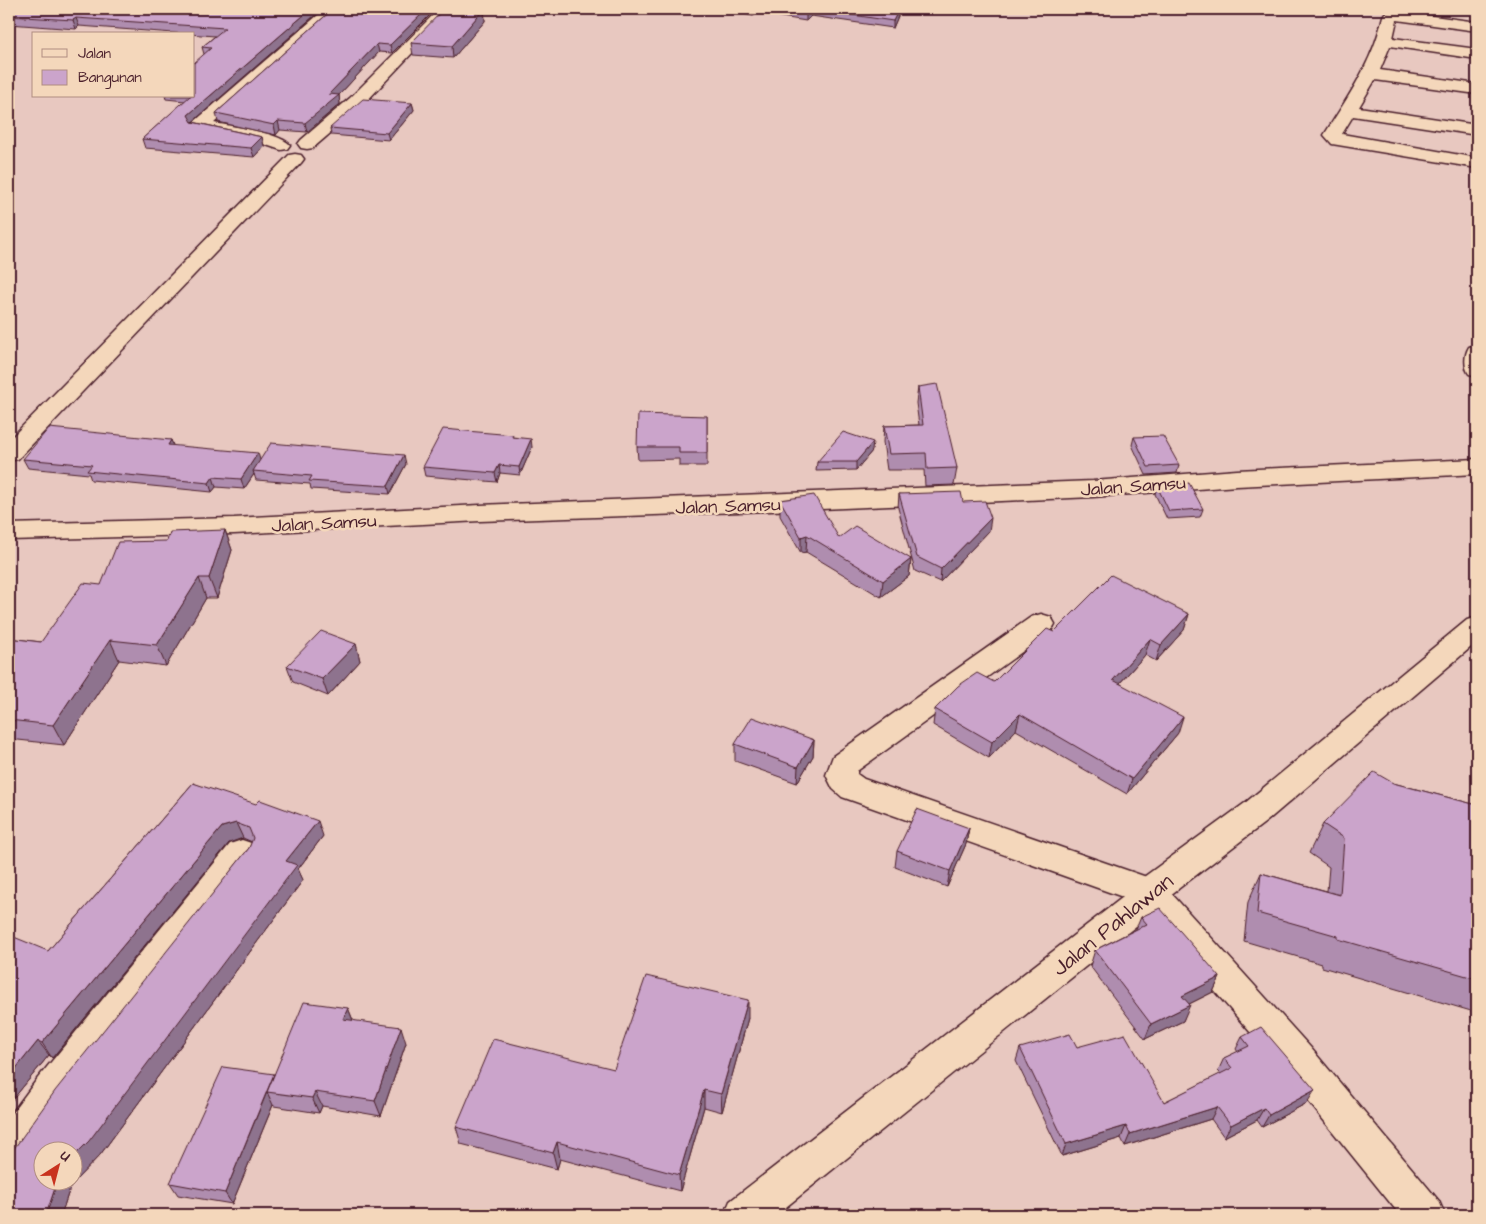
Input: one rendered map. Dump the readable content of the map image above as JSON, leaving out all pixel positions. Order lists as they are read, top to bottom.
{
  "streets": {
    "street": ["Jalan Samsu", "Jalan Pahlawan"]
  },
  "legend": ["Jalan", "Bangunan"],
  "north": "top right"
}
